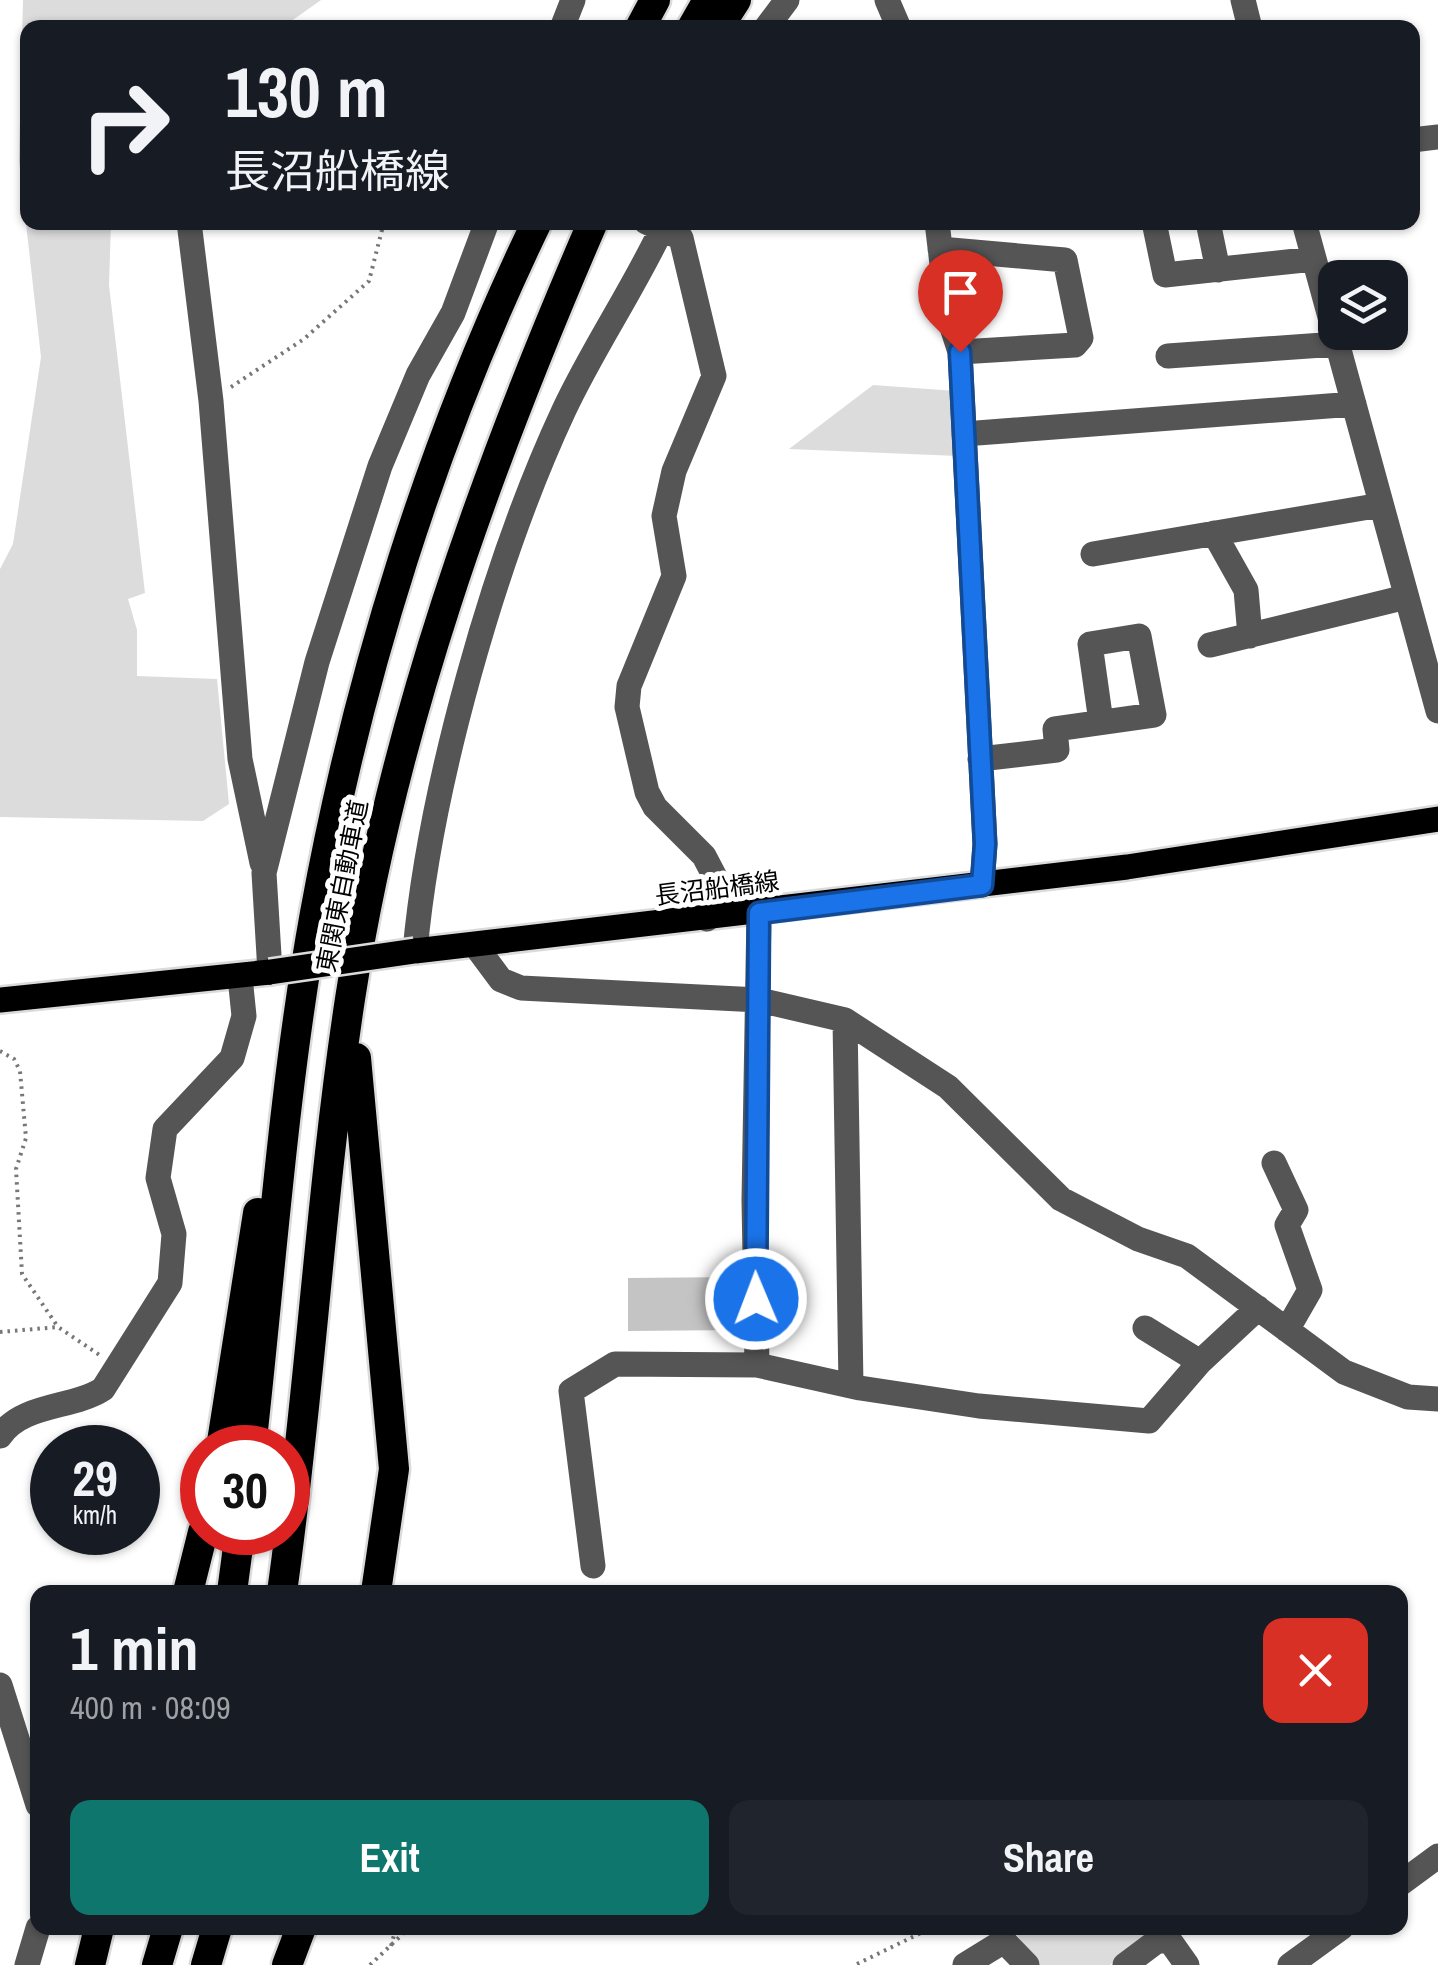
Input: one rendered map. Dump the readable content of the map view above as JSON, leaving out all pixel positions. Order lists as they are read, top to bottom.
{
  "streets": {
    "highway": ["東関東自動車道"],
    "main road": ["長沼船橋線"]
  },
  "page": {
    "turn": ["130 m", "長沼船橋線"],
    "speed": "29 km/h",
    "limit": "30",
    "heading": ["1 min", "400 m · 08:09"],
    "buttons": ["Exit", "Share"]
  }
}
